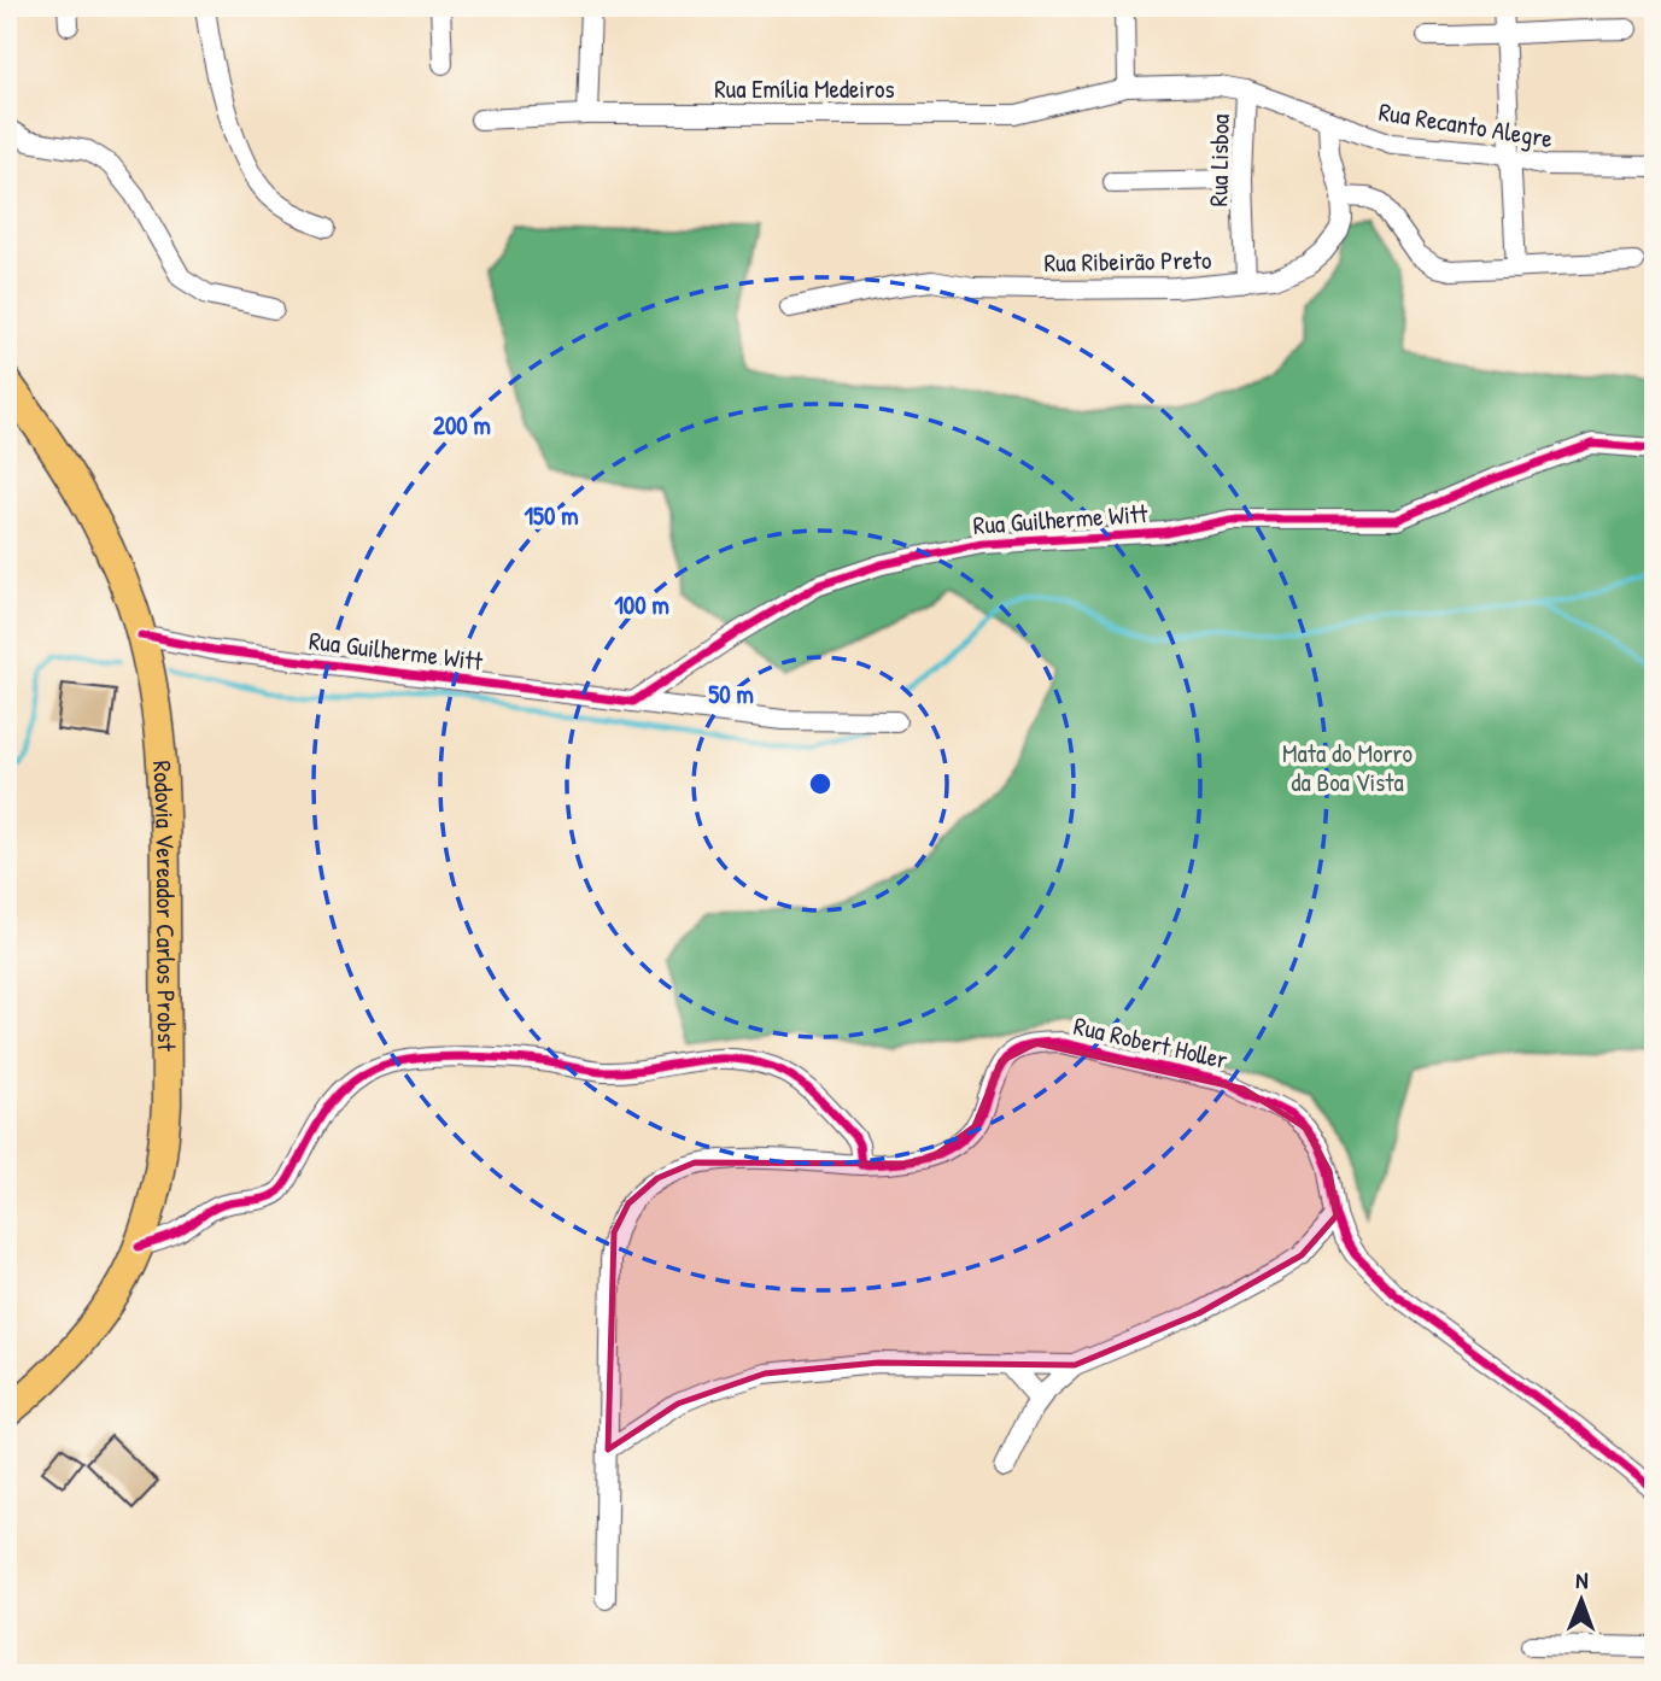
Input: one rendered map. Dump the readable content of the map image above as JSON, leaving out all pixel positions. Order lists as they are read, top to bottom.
{
  "streets": {
    "main road": ["Rodovia Vereador Carlos Probst"],
    "street": [
      "Rua Emília Medeiros",
      "Rua Recanto Alegre",
      "Rua Lisboa",
      "Rua Ribeirão Preto",
      "Rua Guilherme Witt",
      "Rua Robert Holler"
    ]
  },
  "crossings": [
    ["Rua Emília Medeiros", "Rua Recanto Alegre"],
    ["Rua Recanto Alegre", "Rua Lisboa"],
    ["Rua Recanto Alegre", "Rua Ribeirão Preto"],
    ["Rua Lisboa", "Rua Ribeirão Preto"],
    ["Rua Guilherme Witt", "Rodovia Vereador Carlos Probst"]
  ],
  "parks": ["Mata do Morro da Boa Vista"],
  "north": "top",
  "rings": [
    "200 m",
    "150 m",
    "100 m",
    "50 m"
  ]
}
